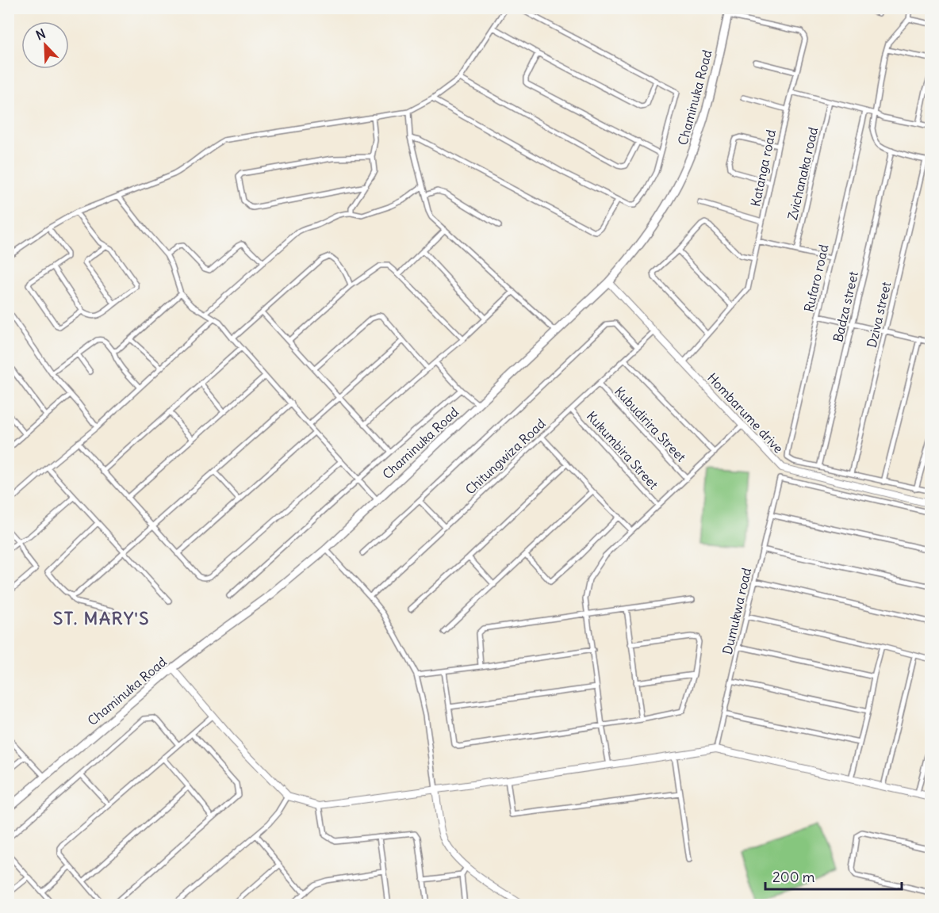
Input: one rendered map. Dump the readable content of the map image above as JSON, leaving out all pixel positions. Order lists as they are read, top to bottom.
{
  "streets": {
    "main road": ["Chaminuka Road"],
    "street": [
      "Katanga road",
      "Zvichanaka road",
      "Rufaro road",
      "Badza street",
      "Dziva street",
      "Hombarume drive",
      "Kubudirira Street",
      "Kukumbira Street",
      "Chitungwiza Road",
      "Dumukwa road"
    ]
  },
  "crossings": [
    ["Chaminuka Road", "Katanga road"],
    ["Chaminuka Road", "Hombarume drive"],
    ["Katanga road", "Hombarume drive"],
    ["Rufaro road", "Badza street"],
    ["Hombarume drive", "Chitungwiza Road"],
    ["Kubudirira Street", "Chitungwiza Road"],
    ["Kukumbira Street", "Chitungwiza Road"]
  ],
  "districts": ["ST. MARY'S"],
  "scale_bar": "200 m",
  "north": "top left"
}
